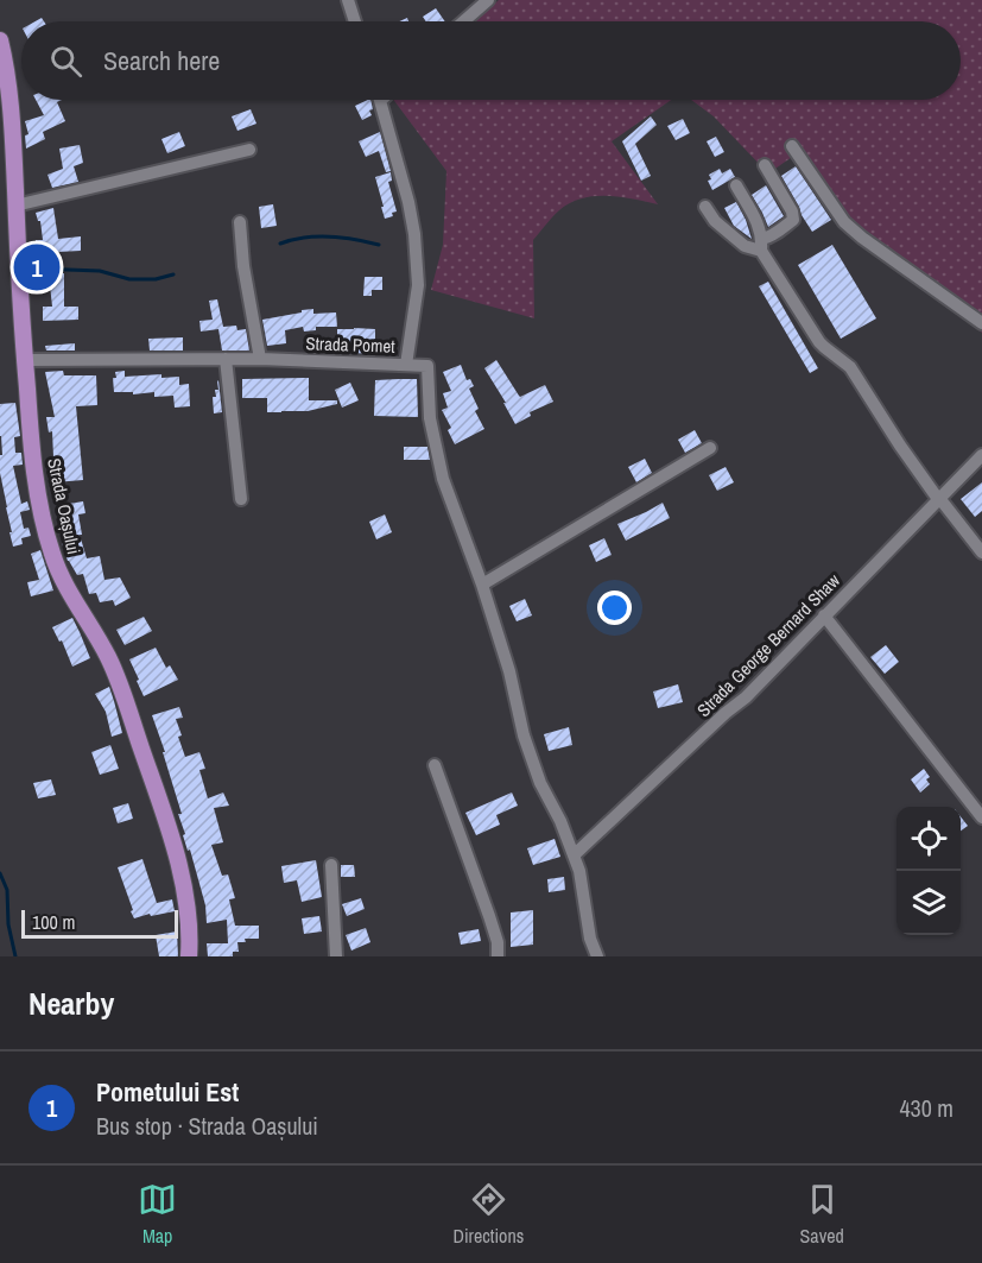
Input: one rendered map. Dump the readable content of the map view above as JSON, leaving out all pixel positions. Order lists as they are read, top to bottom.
{
  "streets": {
    "main road": ["Strada Oașului"],
    "street": ["Strada Pomet", "Strada George Bernard Shaw"]
  },
  "crossings": [
    ["Strada Pomet", "Strada Oașului"]
  ],
  "scale_bar": "100 m",
  "page": {
    "search": "Search here",
    "pins": "1",
    "scale": "100 m",
    "heading": "Nearby",
    "list": [
      {
        "mark": "1",
        "name": "Pometului Est",
        "note": "Bus stop · Strada Oașului",
        "value": "430 m"
      }
    ],
    "nav": ["Map", "Directions", "Saved"]
  }
}
